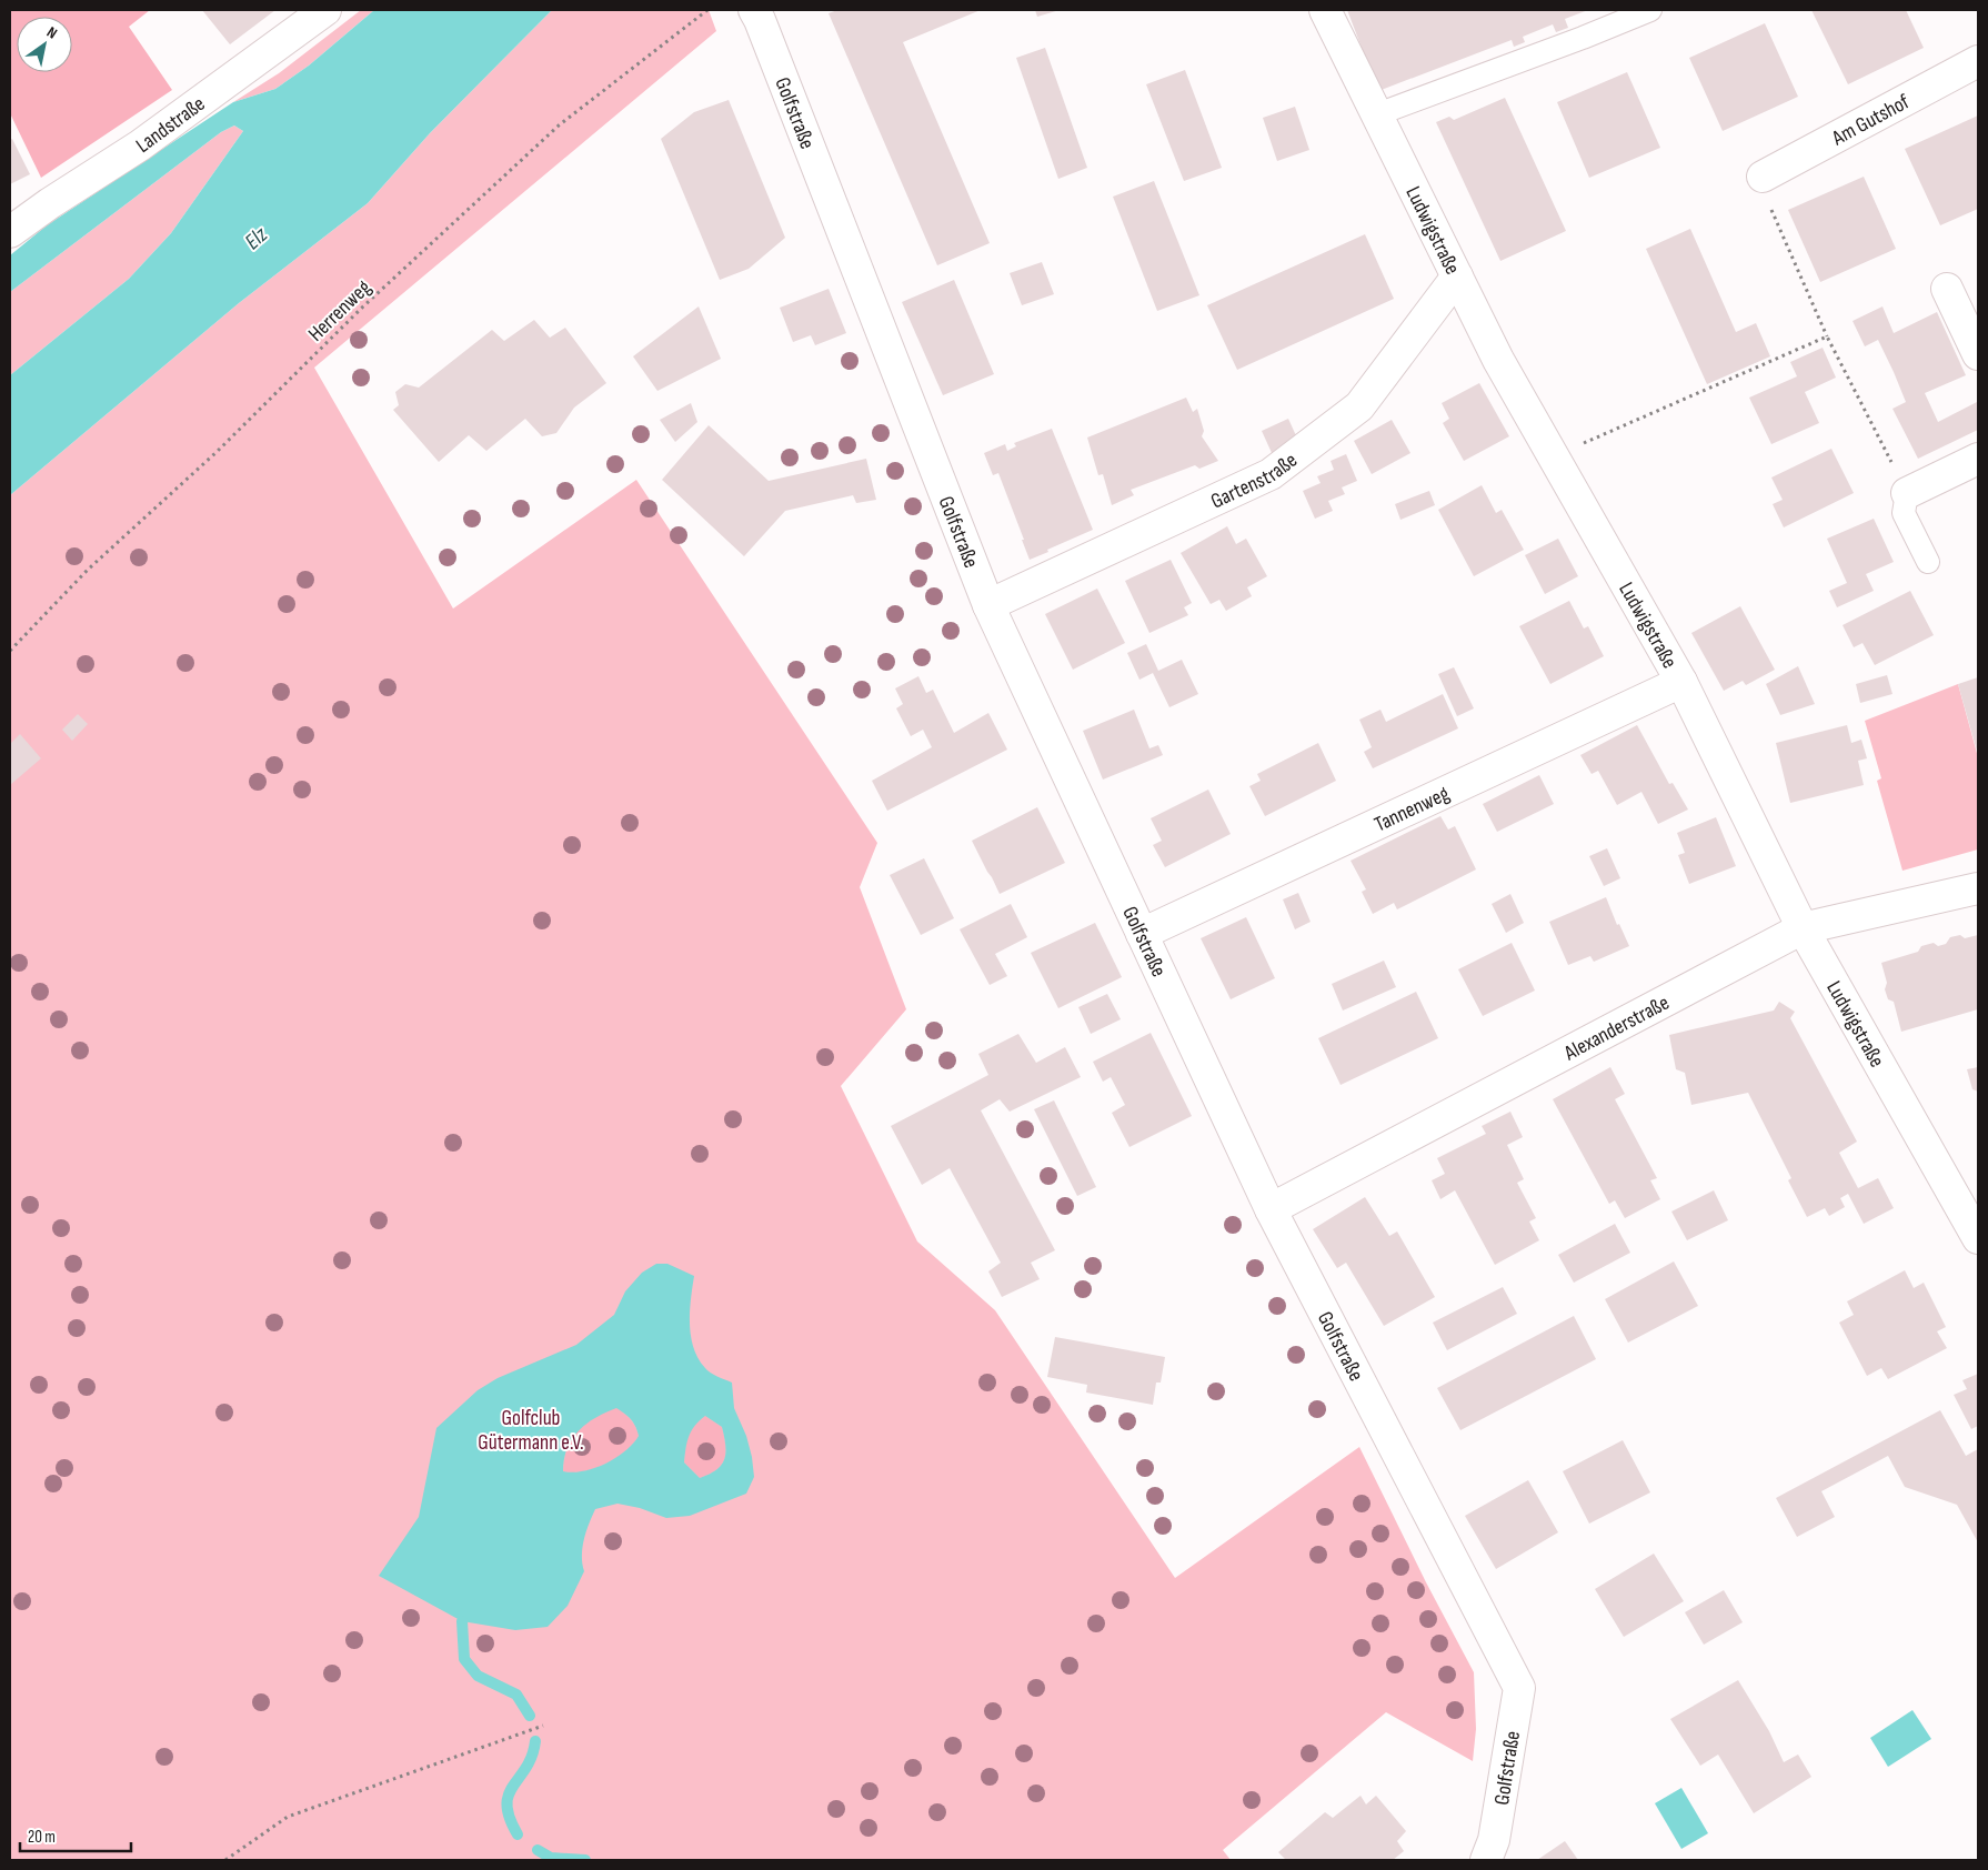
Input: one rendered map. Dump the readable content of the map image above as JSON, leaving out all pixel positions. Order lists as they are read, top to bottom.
{
  "streets": {
    "street": [
      "Golfstraße",
      "Am Gutshof",
      "Landstraße",
      "Ludwigstraße",
      "Gartenstraße",
      "Tannenweg",
      "Alexanderstraße"
    ],
    "path": ["Herrenweg"]
  },
  "crossings": [
    ["Golfstraße", "Gartenstraße"],
    ["Golfstraße", "Tannenweg"],
    ["Golfstraße", "Alexanderstraße"],
    ["Ludwigstraße", "Gartenstraße"],
    ["Ludwigstraße", "Tannenweg"],
    ["Ludwigstraße", "Alexanderstraße"]
  ],
  "water": ["Elz"],
  "parks": ["Golfclub Gütermann e.V."],
  "scale_bar": "20 m",
  "north": "top right"
}
